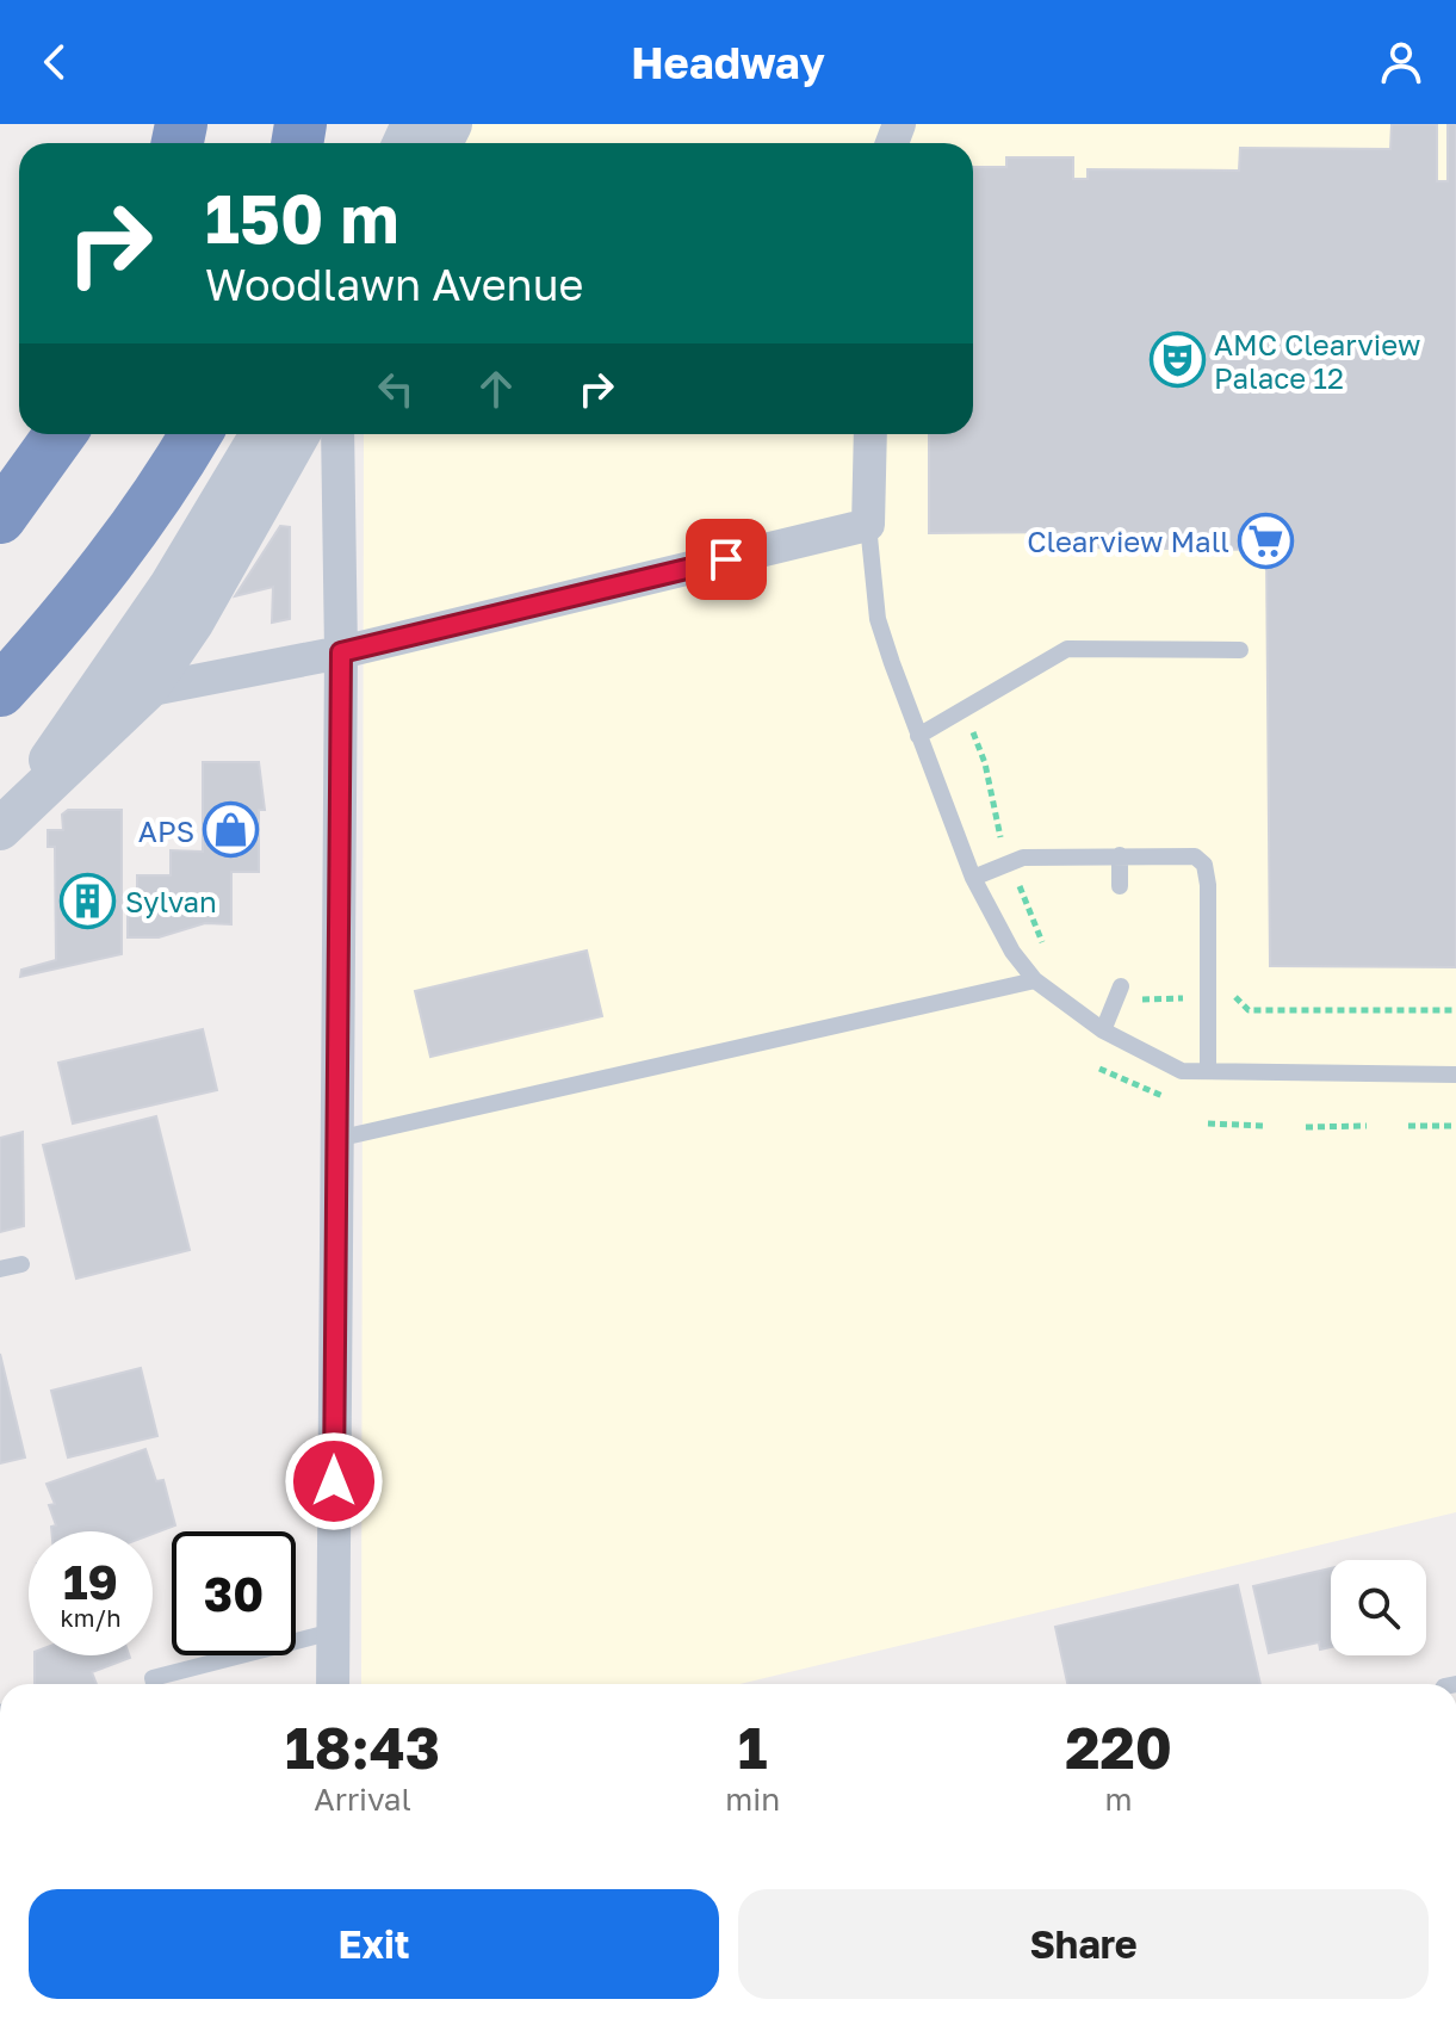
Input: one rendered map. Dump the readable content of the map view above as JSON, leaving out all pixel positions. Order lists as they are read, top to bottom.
{
  "places": {
    "theatre": ["AMC Clearview Palace 12"],
    "supermarket": ["Clearview Mall"],
    "shop": ["APS"],
    "building": ["Sylvan"]
  },
  "page": {
    "header": "Headway",
    "turn": ["150 m", "Woodlawn Avenue"],
    "speed": "19 km/h",
    "limit": "30",
    "eta": [
      "18:43",
      "Arrival",
      "1",
      "min",
      "220",
      "m"
    ],
    "buttons": ["Exit", "Share"]
  }
}
